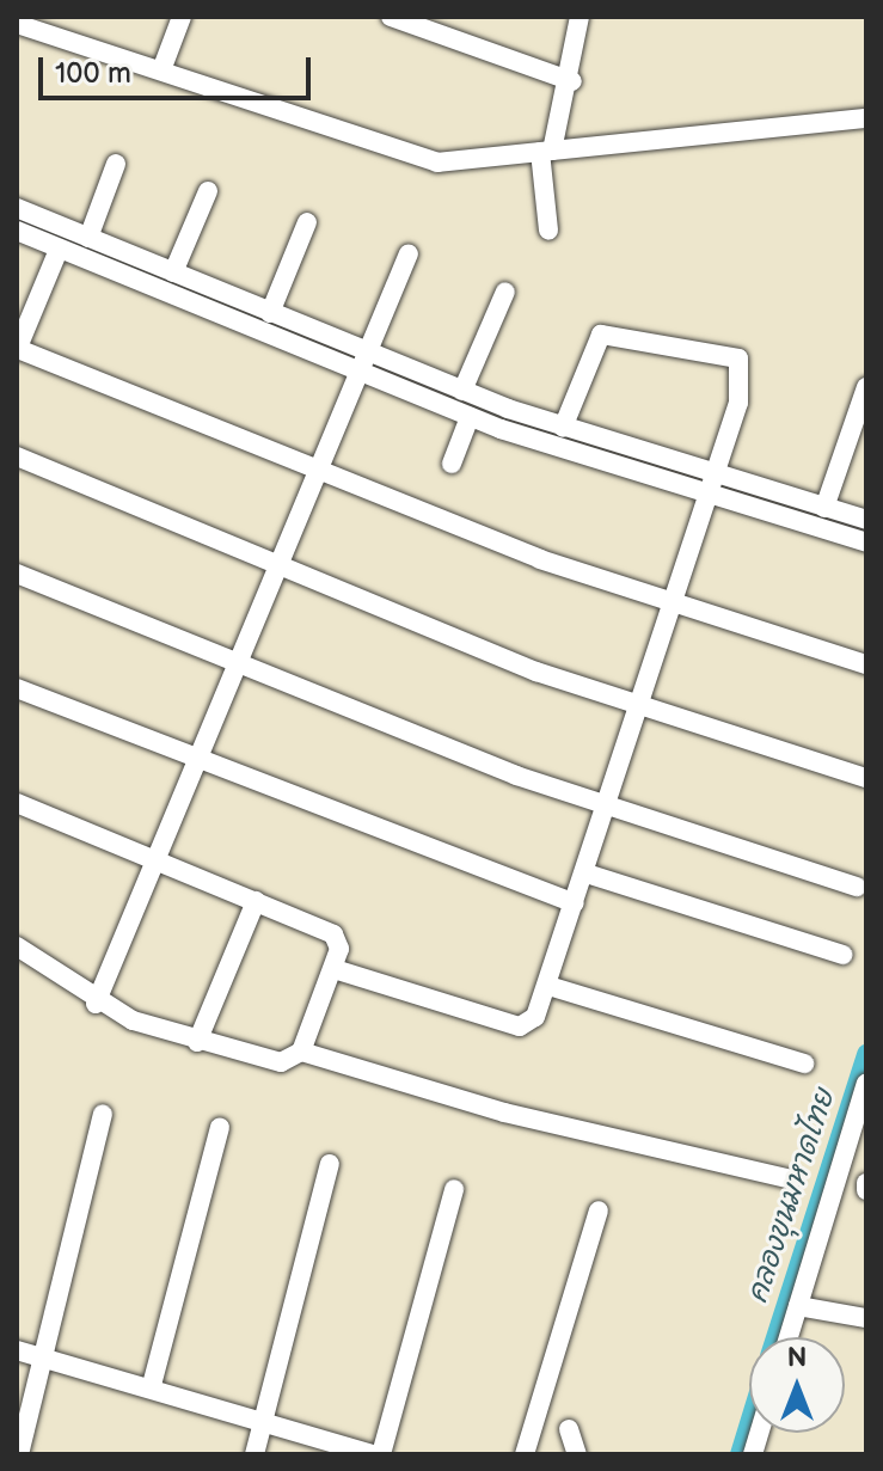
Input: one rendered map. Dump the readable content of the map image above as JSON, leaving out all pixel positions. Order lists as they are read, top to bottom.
{
  "water": ["คลองขุนมหาดไทย"],
  "scale_bar": "100 m",
  "north": "top"
}
